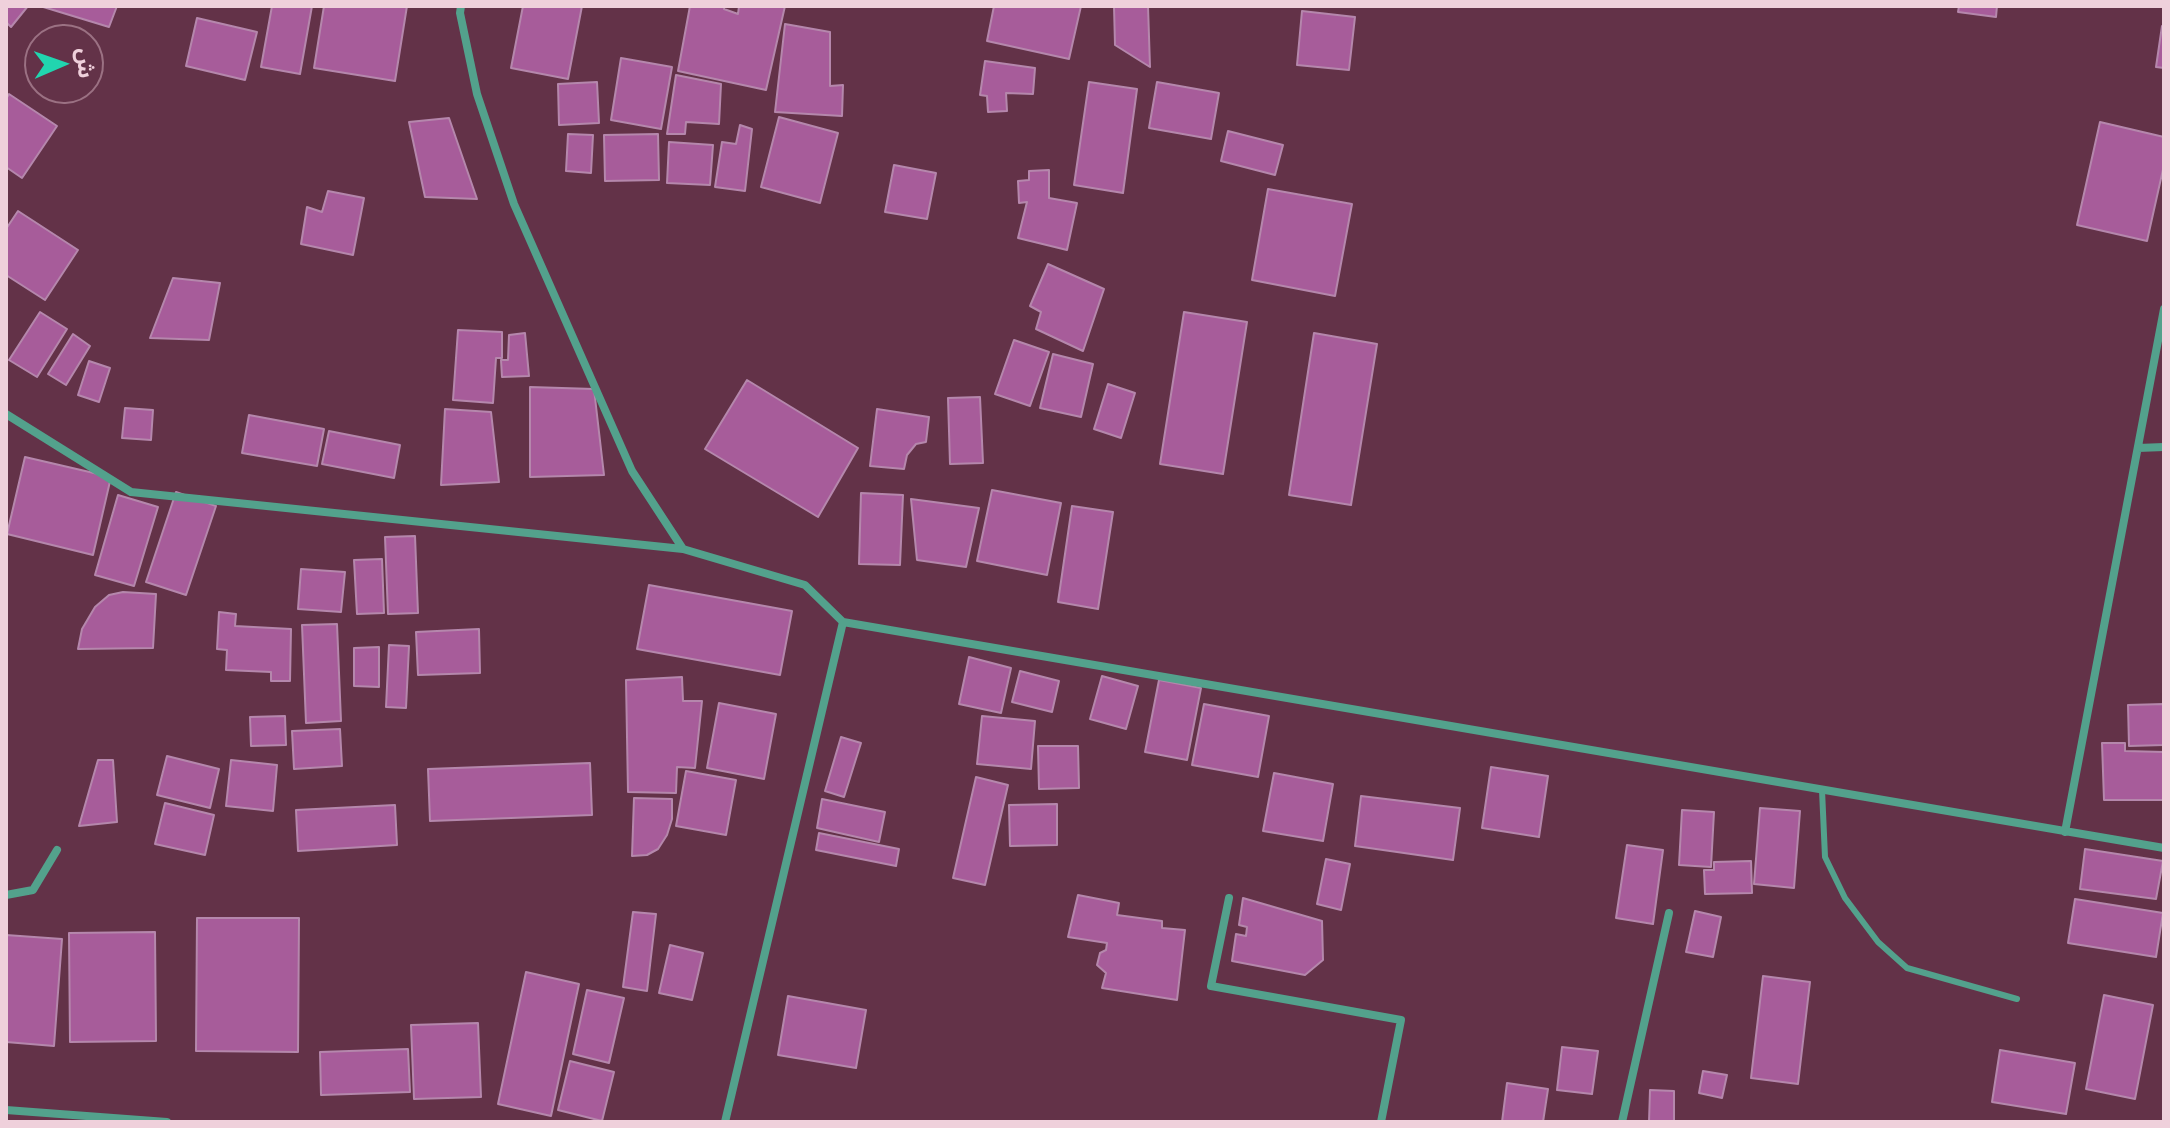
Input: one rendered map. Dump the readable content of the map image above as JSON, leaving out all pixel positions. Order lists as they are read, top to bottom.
{
  "north": "right"
}
